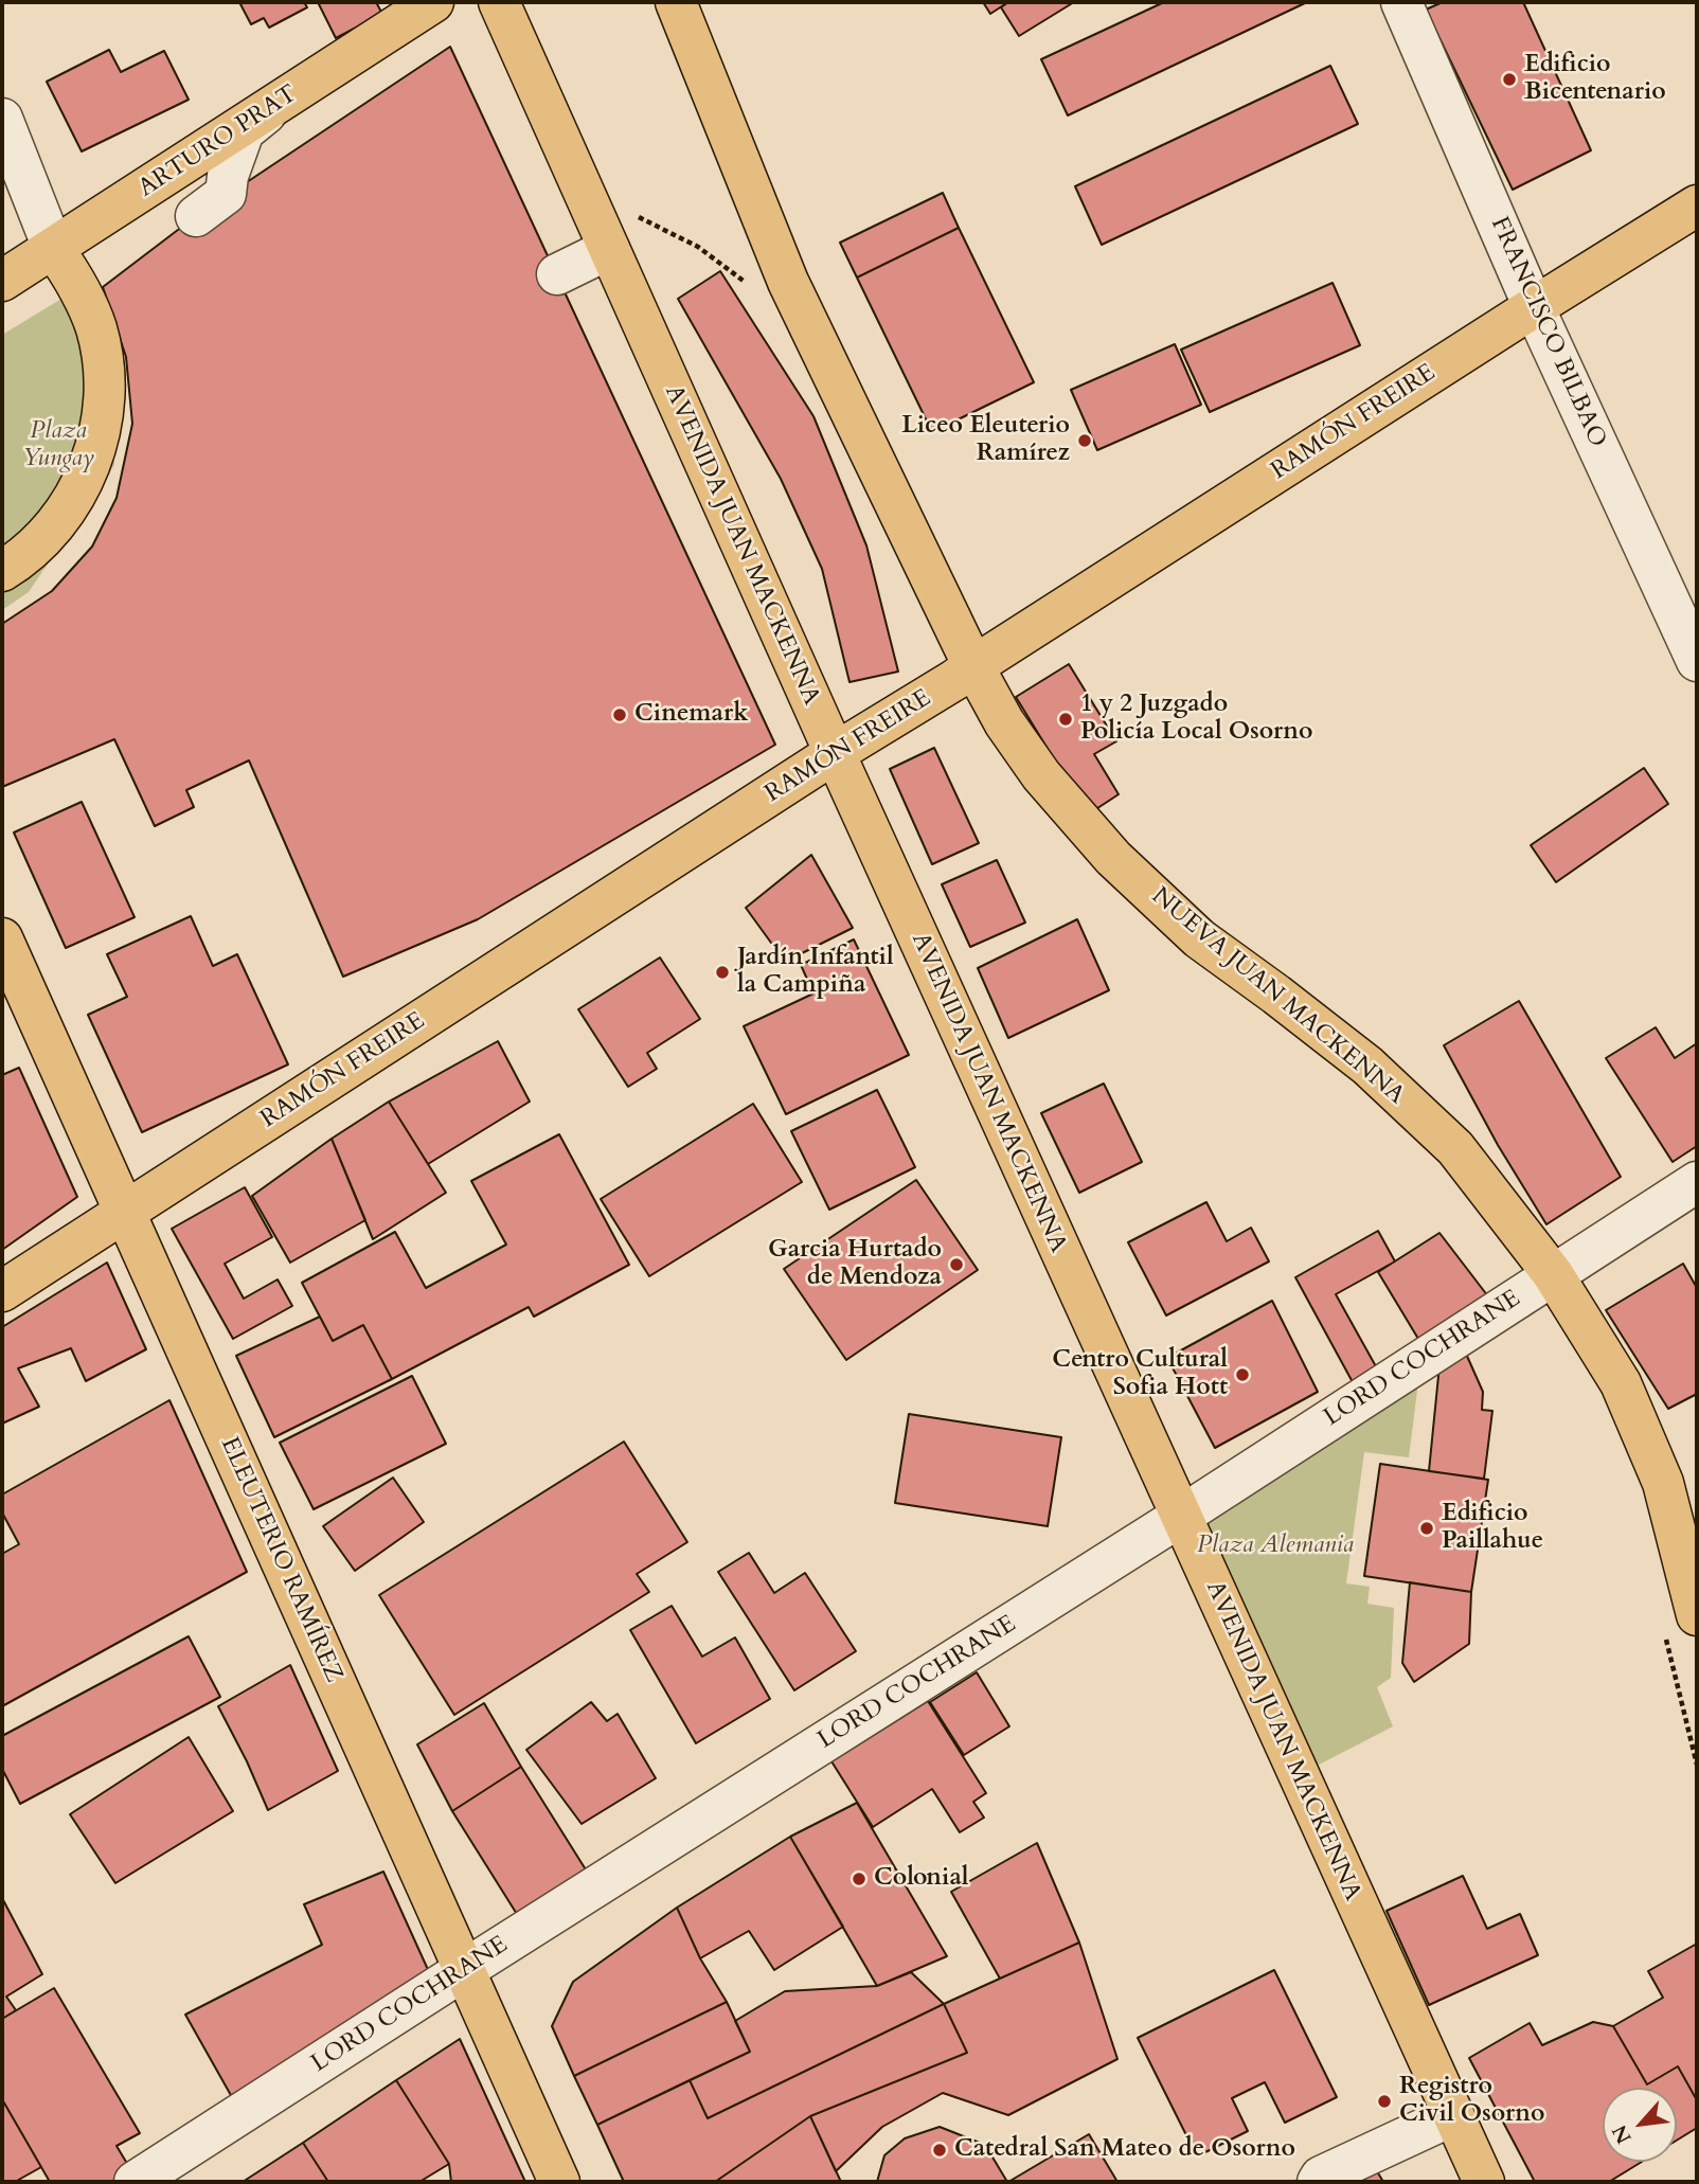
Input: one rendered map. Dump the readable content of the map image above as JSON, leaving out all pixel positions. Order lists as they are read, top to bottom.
{
  "streets": {
    "main road": [
      "ARTURO PRAT",
      "RAMÓN FREIRE",
      "AVENIDA JUAN MACKENNA",
      "NUEVA JUAN MACKENNA",
      "ELEUTERIO RAMÍREZ"
    ],
    "street": ["FRANCISCO BILBAO", "LORD COCHRANE"]
  },
  "crossings": [
    ["FRANCISCO BILBAO", "RAMÓN FREIRE"],
    ["RAMÓN FREIRE", "AVENIDA JUAN MACKENNA"],
    ["RAMÓN FREIRE", "NUEVA JUAN MACKENNA"],
    ["RAMÓN FREIRE", "ELEUTERIO RAMÍREZ"],
    ["AVENIDA JUAN MACKENNA", "LORD COCHRANE"],
    ["NUEVA JUAN MACKENNA", "LORD COCHRANE"],
    ["LORD COCHRANE", "ELEUTERIO RAMÍREZ"]
  ],
  "parks": ["Plaza Yungay", "Plaza Alemania"],
  "places": [
    "Edificio Bicentenario",
    "Liceo Eleuterio Ramírez",
    "Cinemark",
    "1 y 2 Juzgado Policía Local Osorno",
    "Jardín Infantil la Campiña",
    "Garcia Hurtado de Mendoza",
    "Centro Cultural Sofia Hott",
    "Edificio Paillahue",
    "Colonial",
    "Registro Civil Osorno",
    "Catedral San Mateo de Osorno"
  ],
  "north": "bottom left"
}
